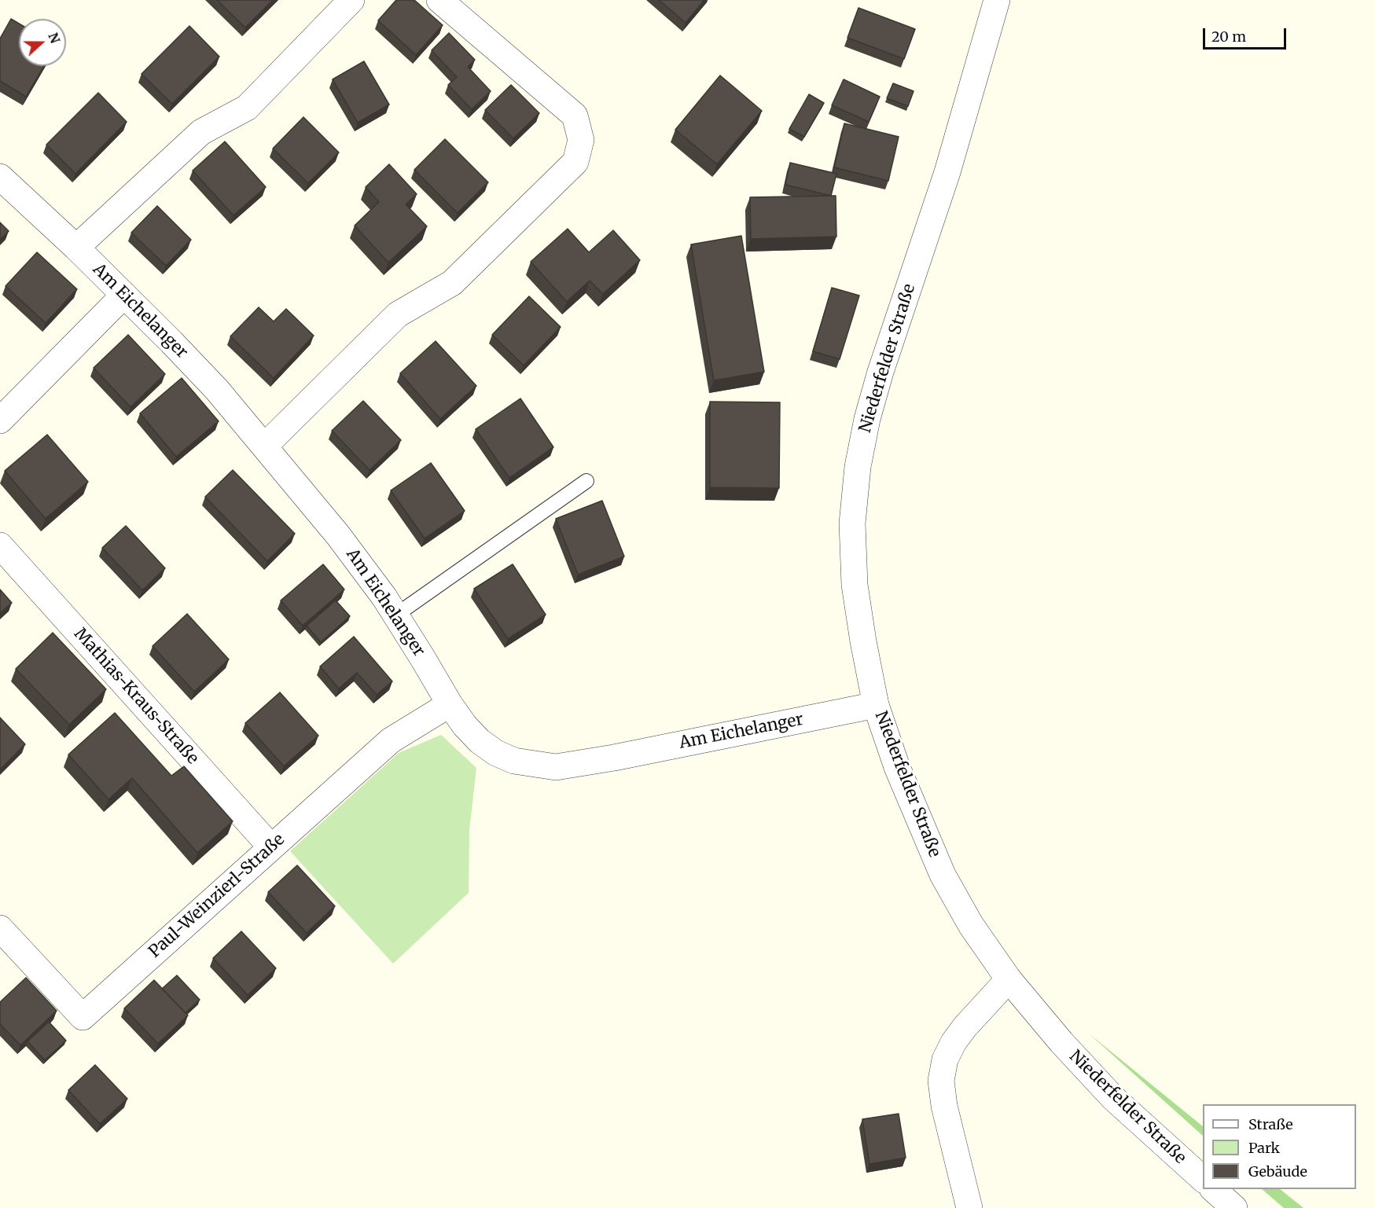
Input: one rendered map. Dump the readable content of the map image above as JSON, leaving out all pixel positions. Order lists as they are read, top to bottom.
{
  "streets": {
    "street": [
      "Am Eichelanger",
      "Niederfelder Straße",
      "Mathias-Kraus-Straße",
      "Paul-Weinzierl-Straße"
    ]
  },
  "crossings": [
    ["Am Eichelanger", "Niederfelder Straße"],
    ["Am Eichelanger", "Paul-Weinzierl-Straße"],
    ["Mathias-Kraus-Straße", "Paul-Weinzierl-Straße"]
  ],
  "legend": ["Straße", "Park", "Gebäude"],
  "scale_bar": "20 m",
  "north": "right"
}
